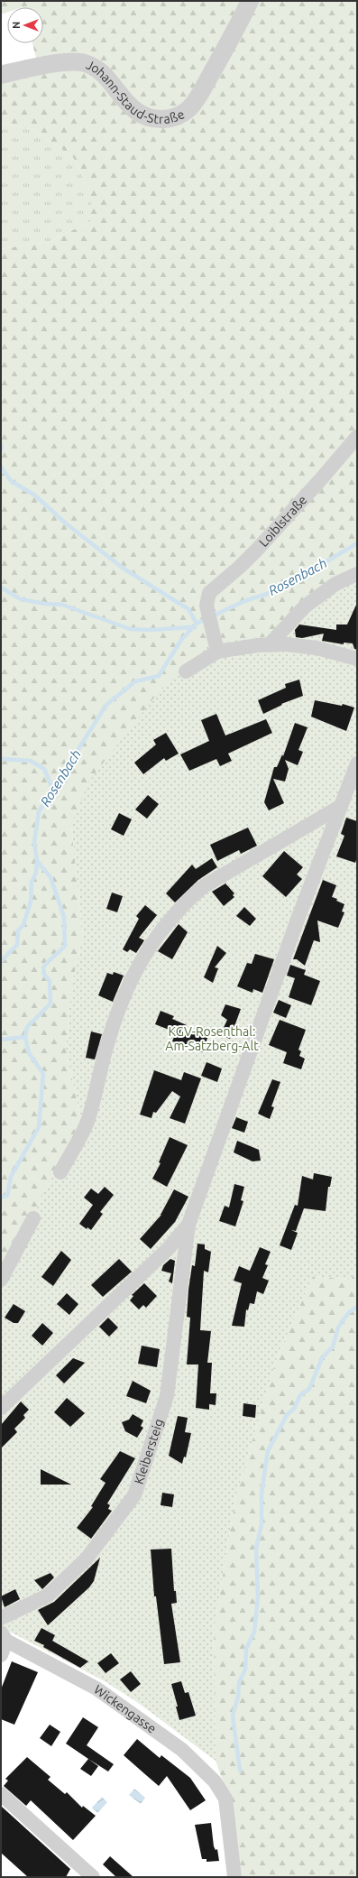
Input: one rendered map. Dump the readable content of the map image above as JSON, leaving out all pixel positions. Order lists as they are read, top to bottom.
{
  "streets": {
    "street": [
      "Johann-Staud-Straße",
      "Loiblstraße",
      "Kleibersteig",
      "Wickengasse"
    ]
  },
  "water": ["Rosenbach"],
  "parks": ["KGV-Rosenthal: Am-Satzberg-Alt"],
  "north": "left"
}
